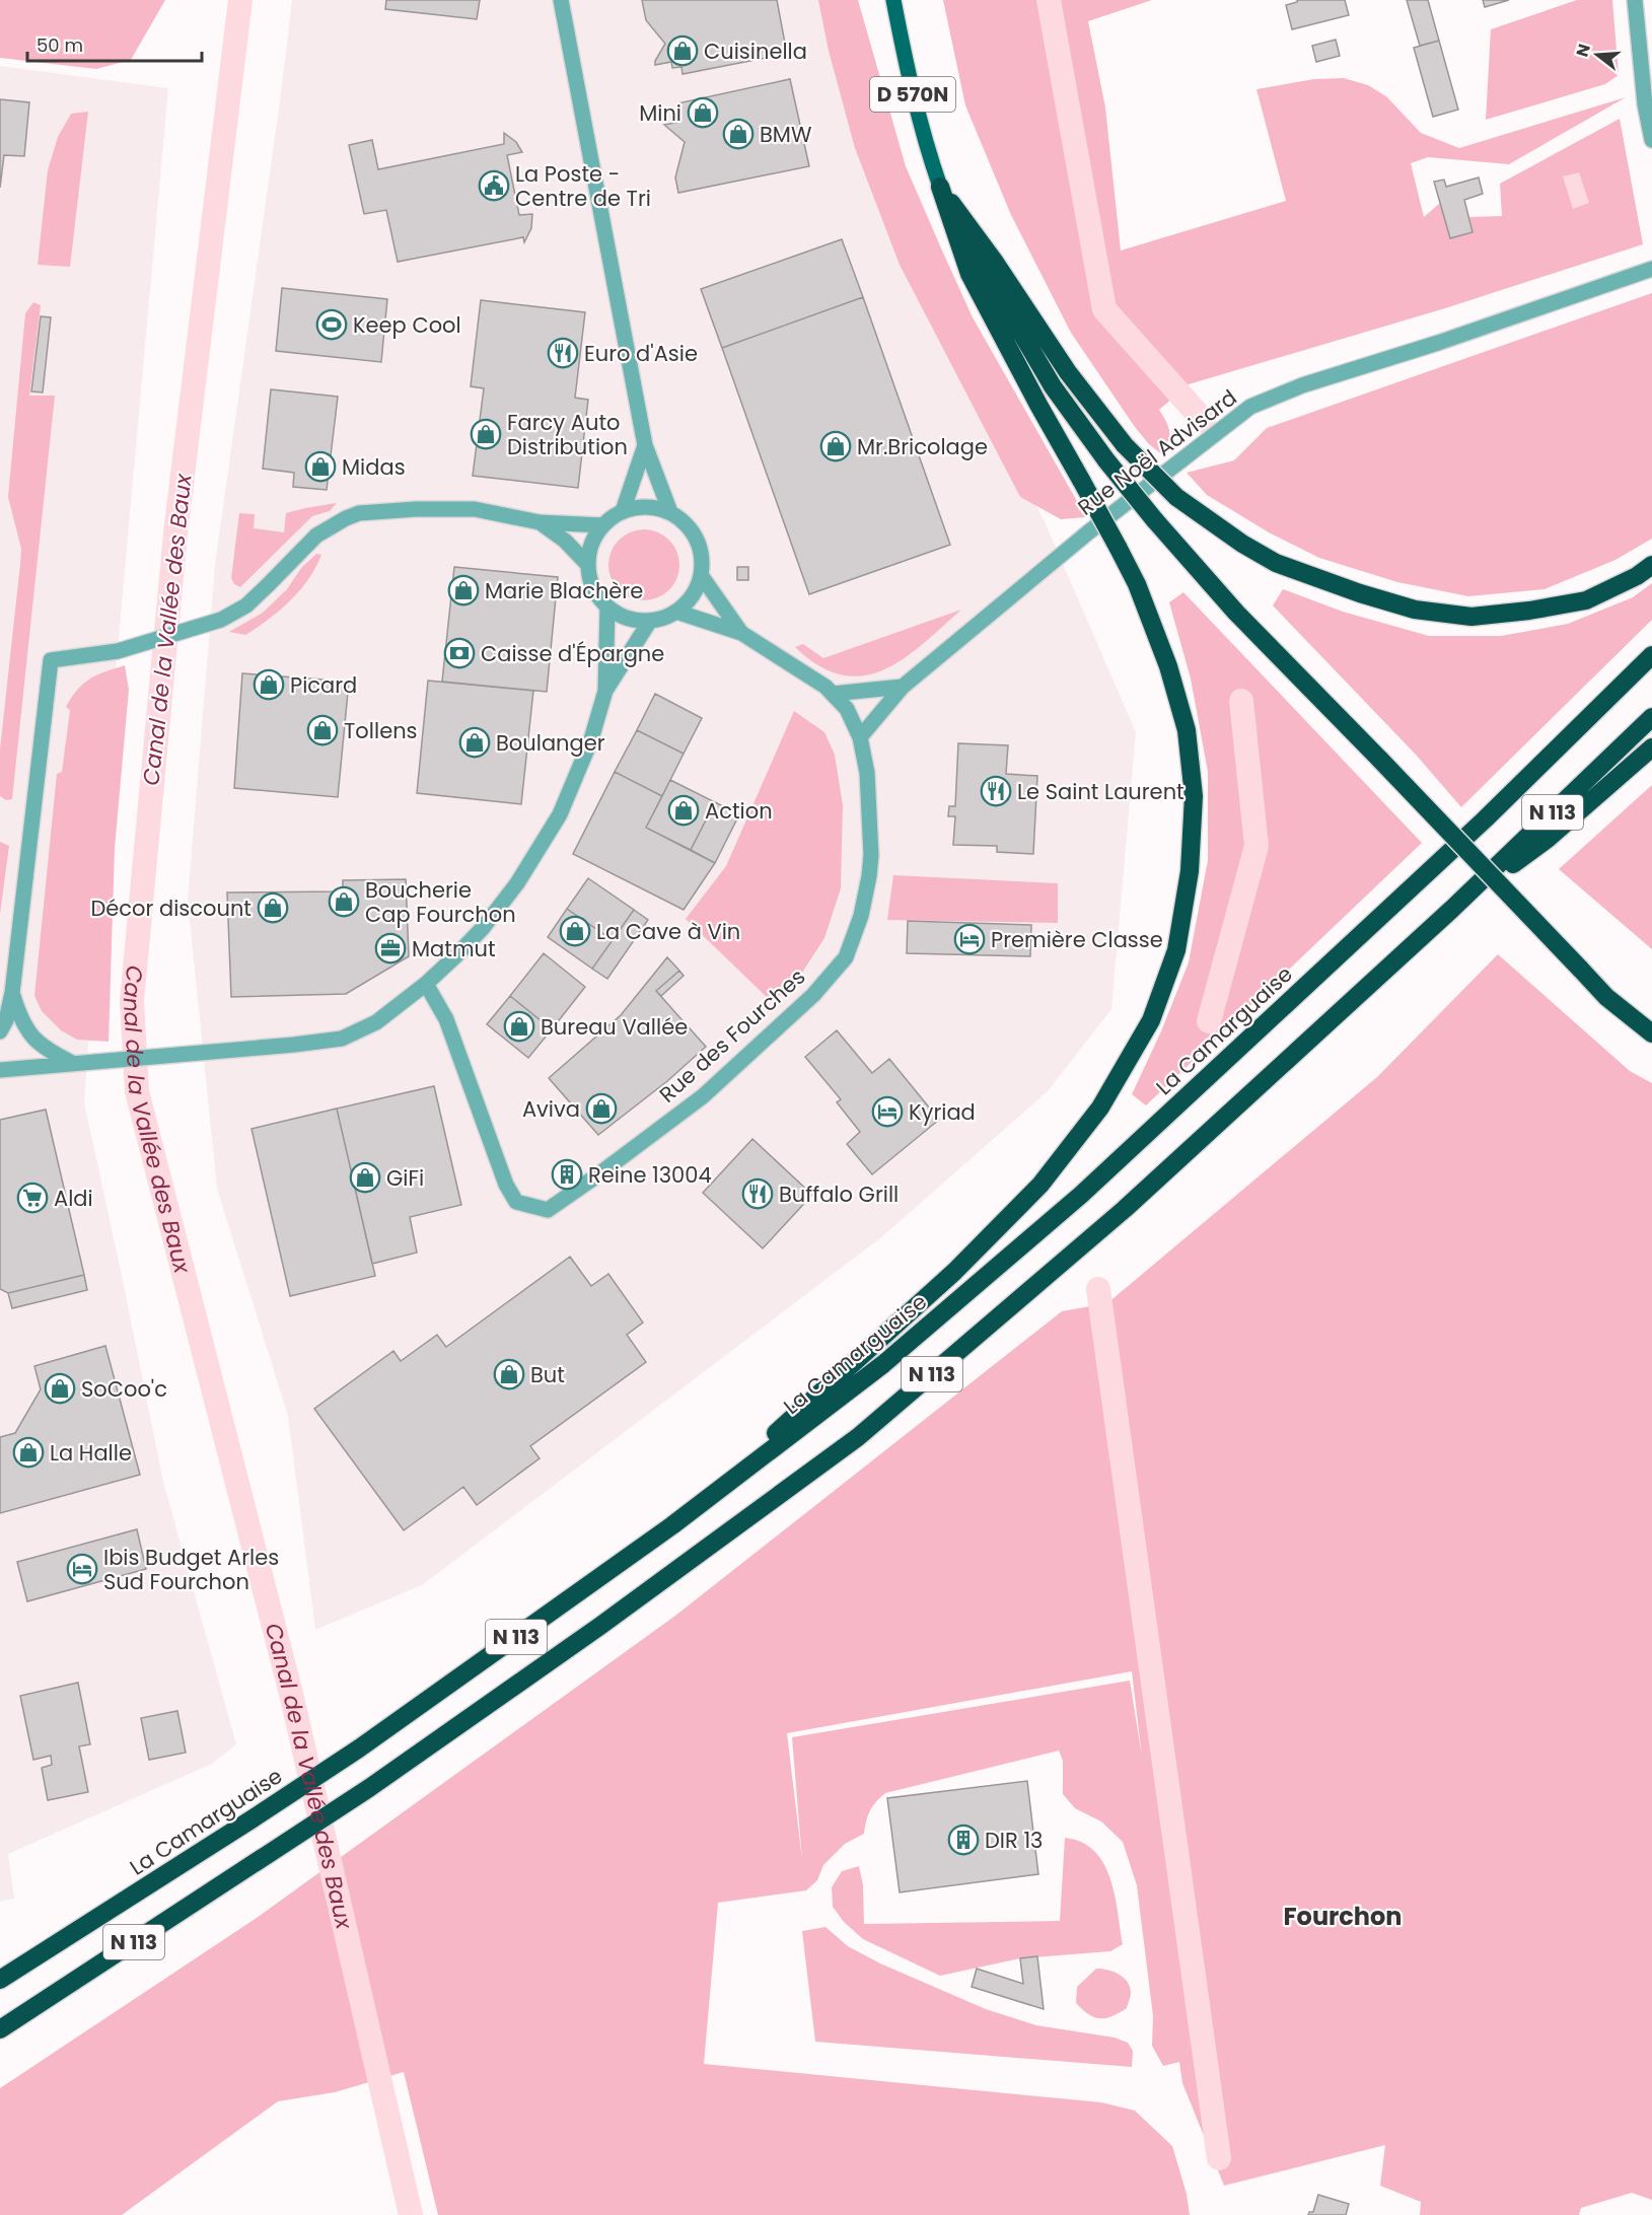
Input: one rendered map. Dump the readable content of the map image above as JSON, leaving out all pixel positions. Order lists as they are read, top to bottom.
{
  "streets": {
    "highway": ["N 113", "La Camarguaise"],
    "main road": ["D 570N"],
    "street": ["Rue Noël Advisard", "Rue des Fourches"]
  },
  "crossings": [
    ["Rue Noël Advisard", "Rue des Fourches"]
  ],
  "districts": ["Fourchon"],
  "water": ["Canal de la Vallée des Baux"],
  "places": {
    "shop": [
      "Cuisinella",
      "Mini",
      "BMW",
      "Farcy Auto Distribution",
      "Mr.Bricolage",
      "Midas",
      "Marie Blachère",
      "Picard",
      "Tollens",
      "Boulanger",
      "Action",
      "Boucherie Cap Fourchon",
      "Décor discount",
      "La Cave à Vin",
      "Bureau Vallée",
      "Aviva",
      "GiFi",
      "But",
      "SoCoo'c",
      "La Halle"
    ],
    "public building": ["La Poste - Centre de Tri"],
    "sports": ["Keep Cool"],
    "restaurant": ["Euro d'Asie", "Le Saint Laurent", "Buffalo Grill"],
    "bank": ["Caisse d'Épargne"],
    "hotel": ["Première Classe", "Kyriad", "Ibis Budget Arles Sud Fourchon"],
    "office": ["Matmut"],
    "building": ["Reine 13004", "DIR 13"],
    "supermarket": ["Aldi"]
  },
  "scale_bar": "50 m",
  "north": "left"
}
